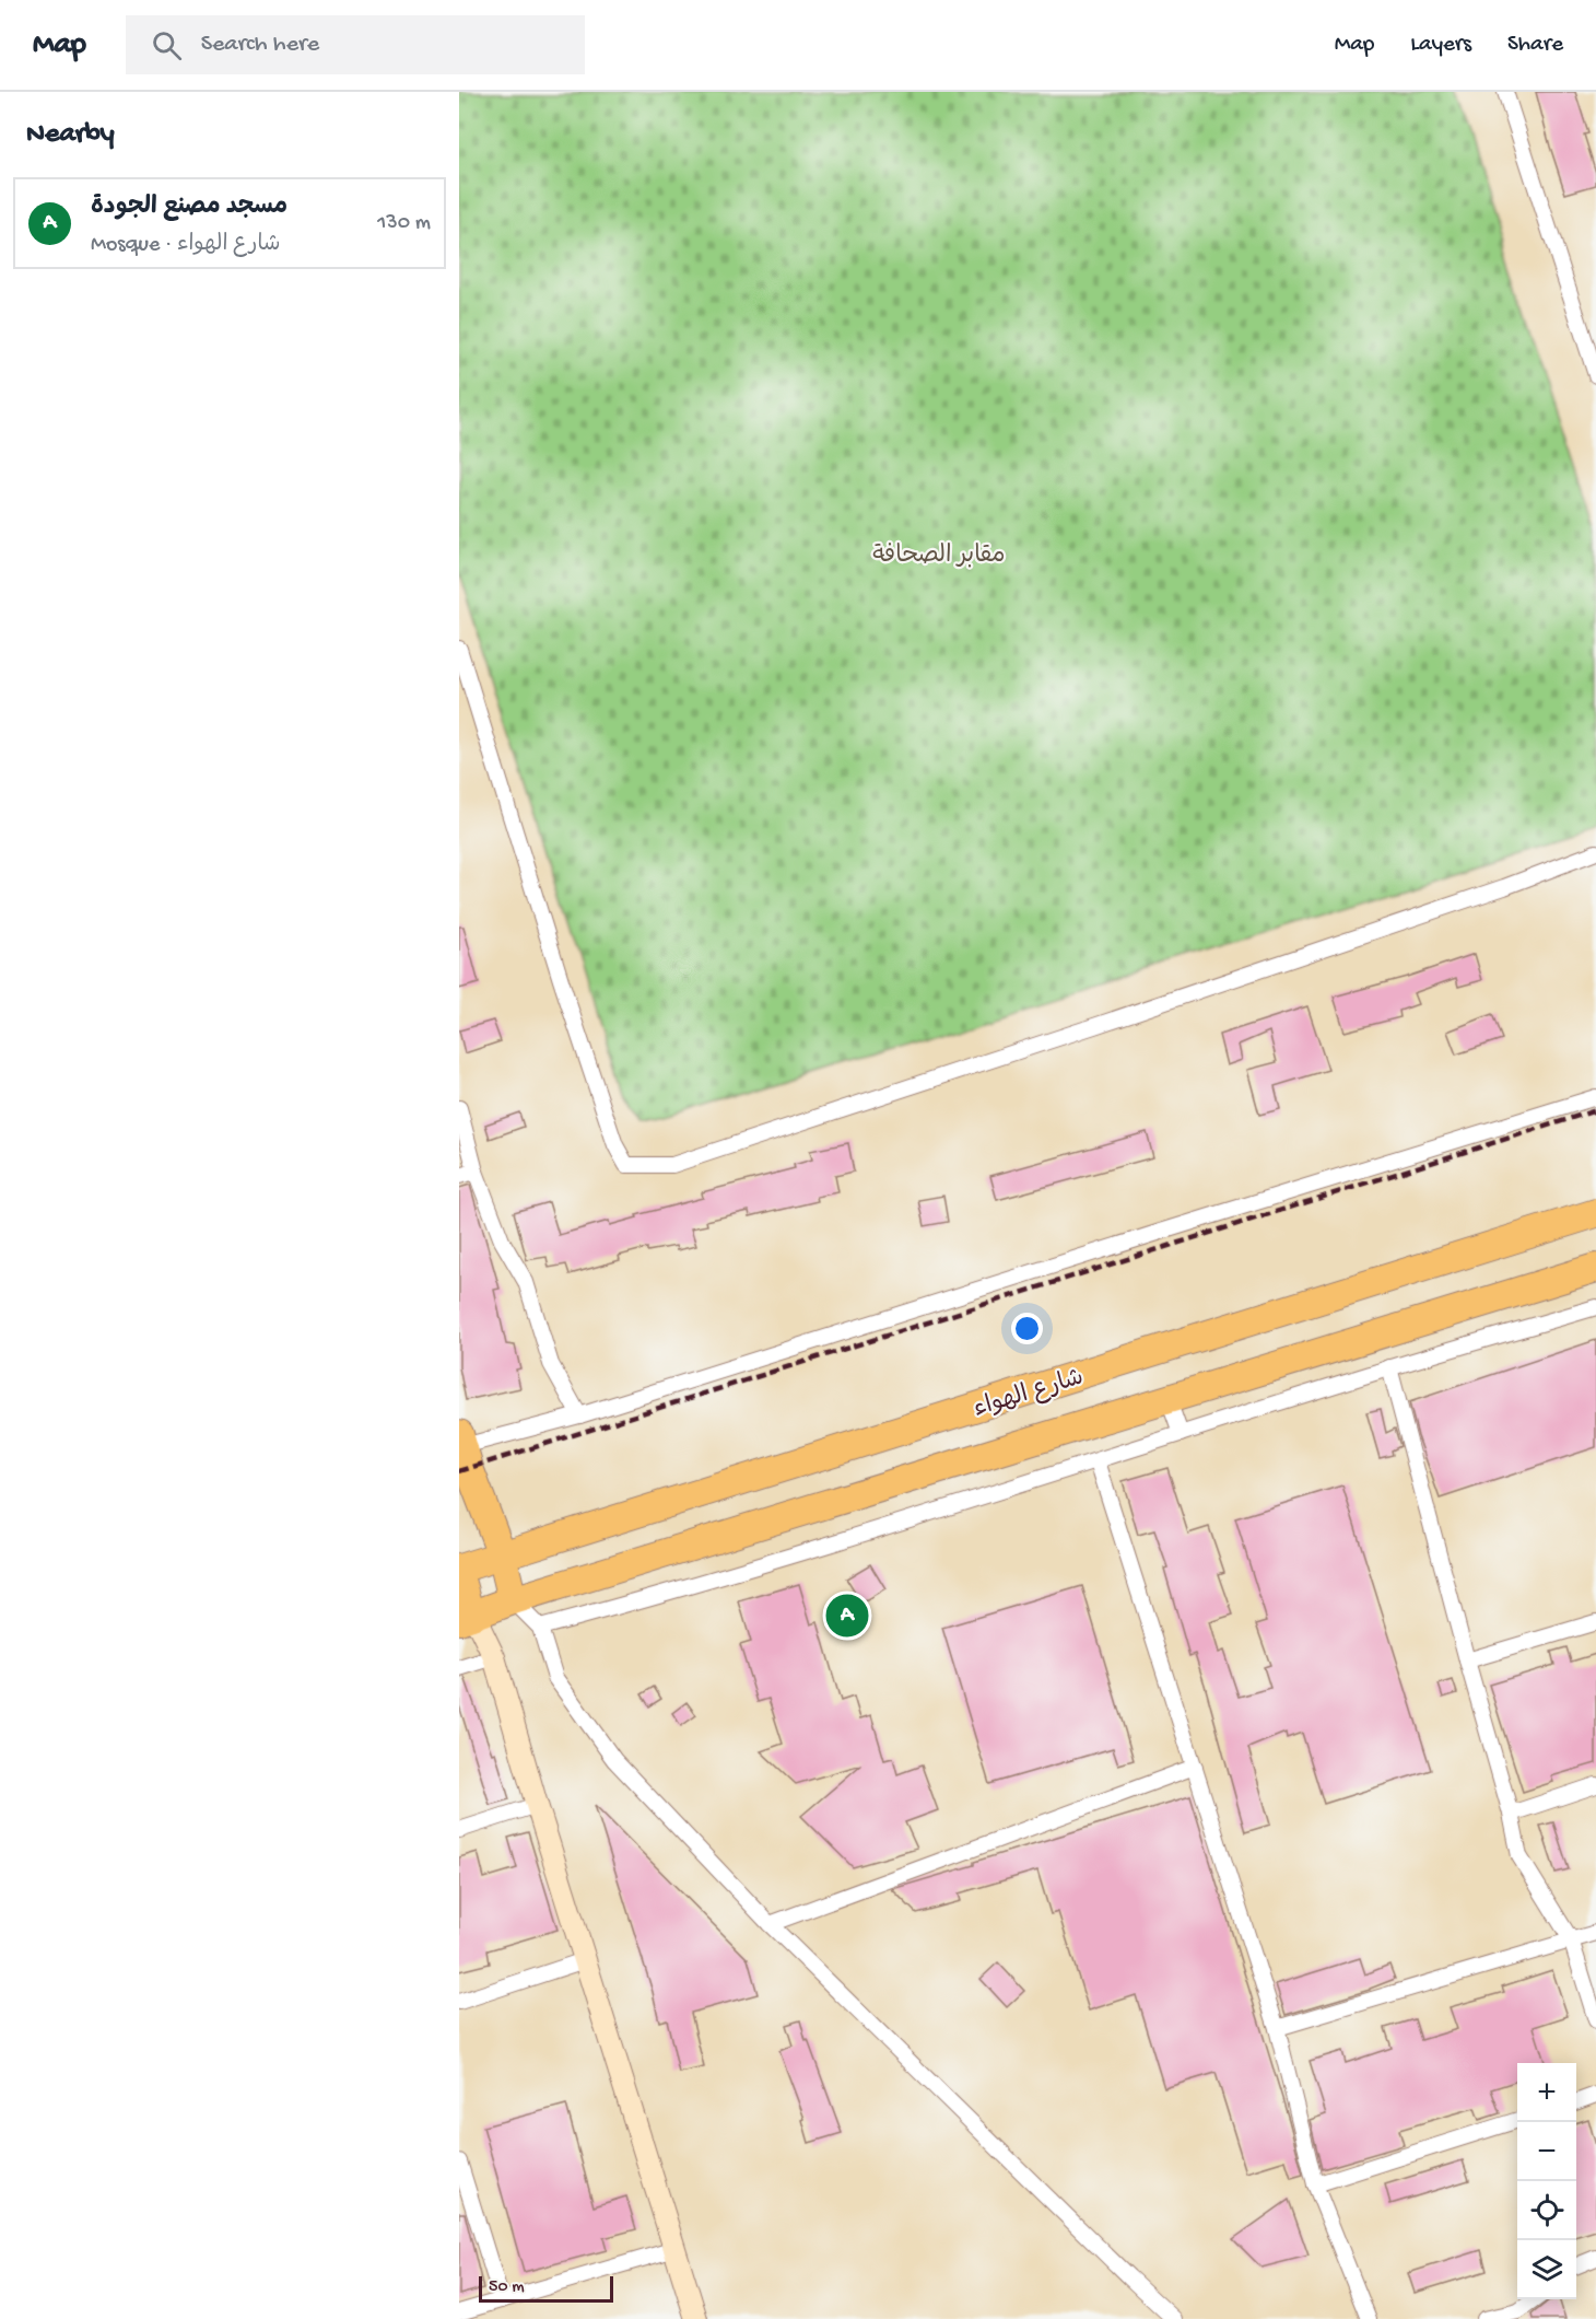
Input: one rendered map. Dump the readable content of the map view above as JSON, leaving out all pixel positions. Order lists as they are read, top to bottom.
{
  "streets": {
    "highway": ["شارع الهواء"]
  },
  "parks": ["مقابر الصحافة"],
  "scale_bar": "50 m",
  "page": {
    "header": "Map",
    "search": "Search here",
    "nav": ["Map", "Layers", "Share"],
    "heading": "Nearby",
    "list": [
      {
        "mark": "A",
        "name": "مسجد مصنع الجودة",
        "note": "Mosque · شارع الهواء",
        "value": "130 m"
      }
    ],
    "pins": "A",
    "map_buttons": ["+", "−"],
    "scale": "50 m"
  }
}
